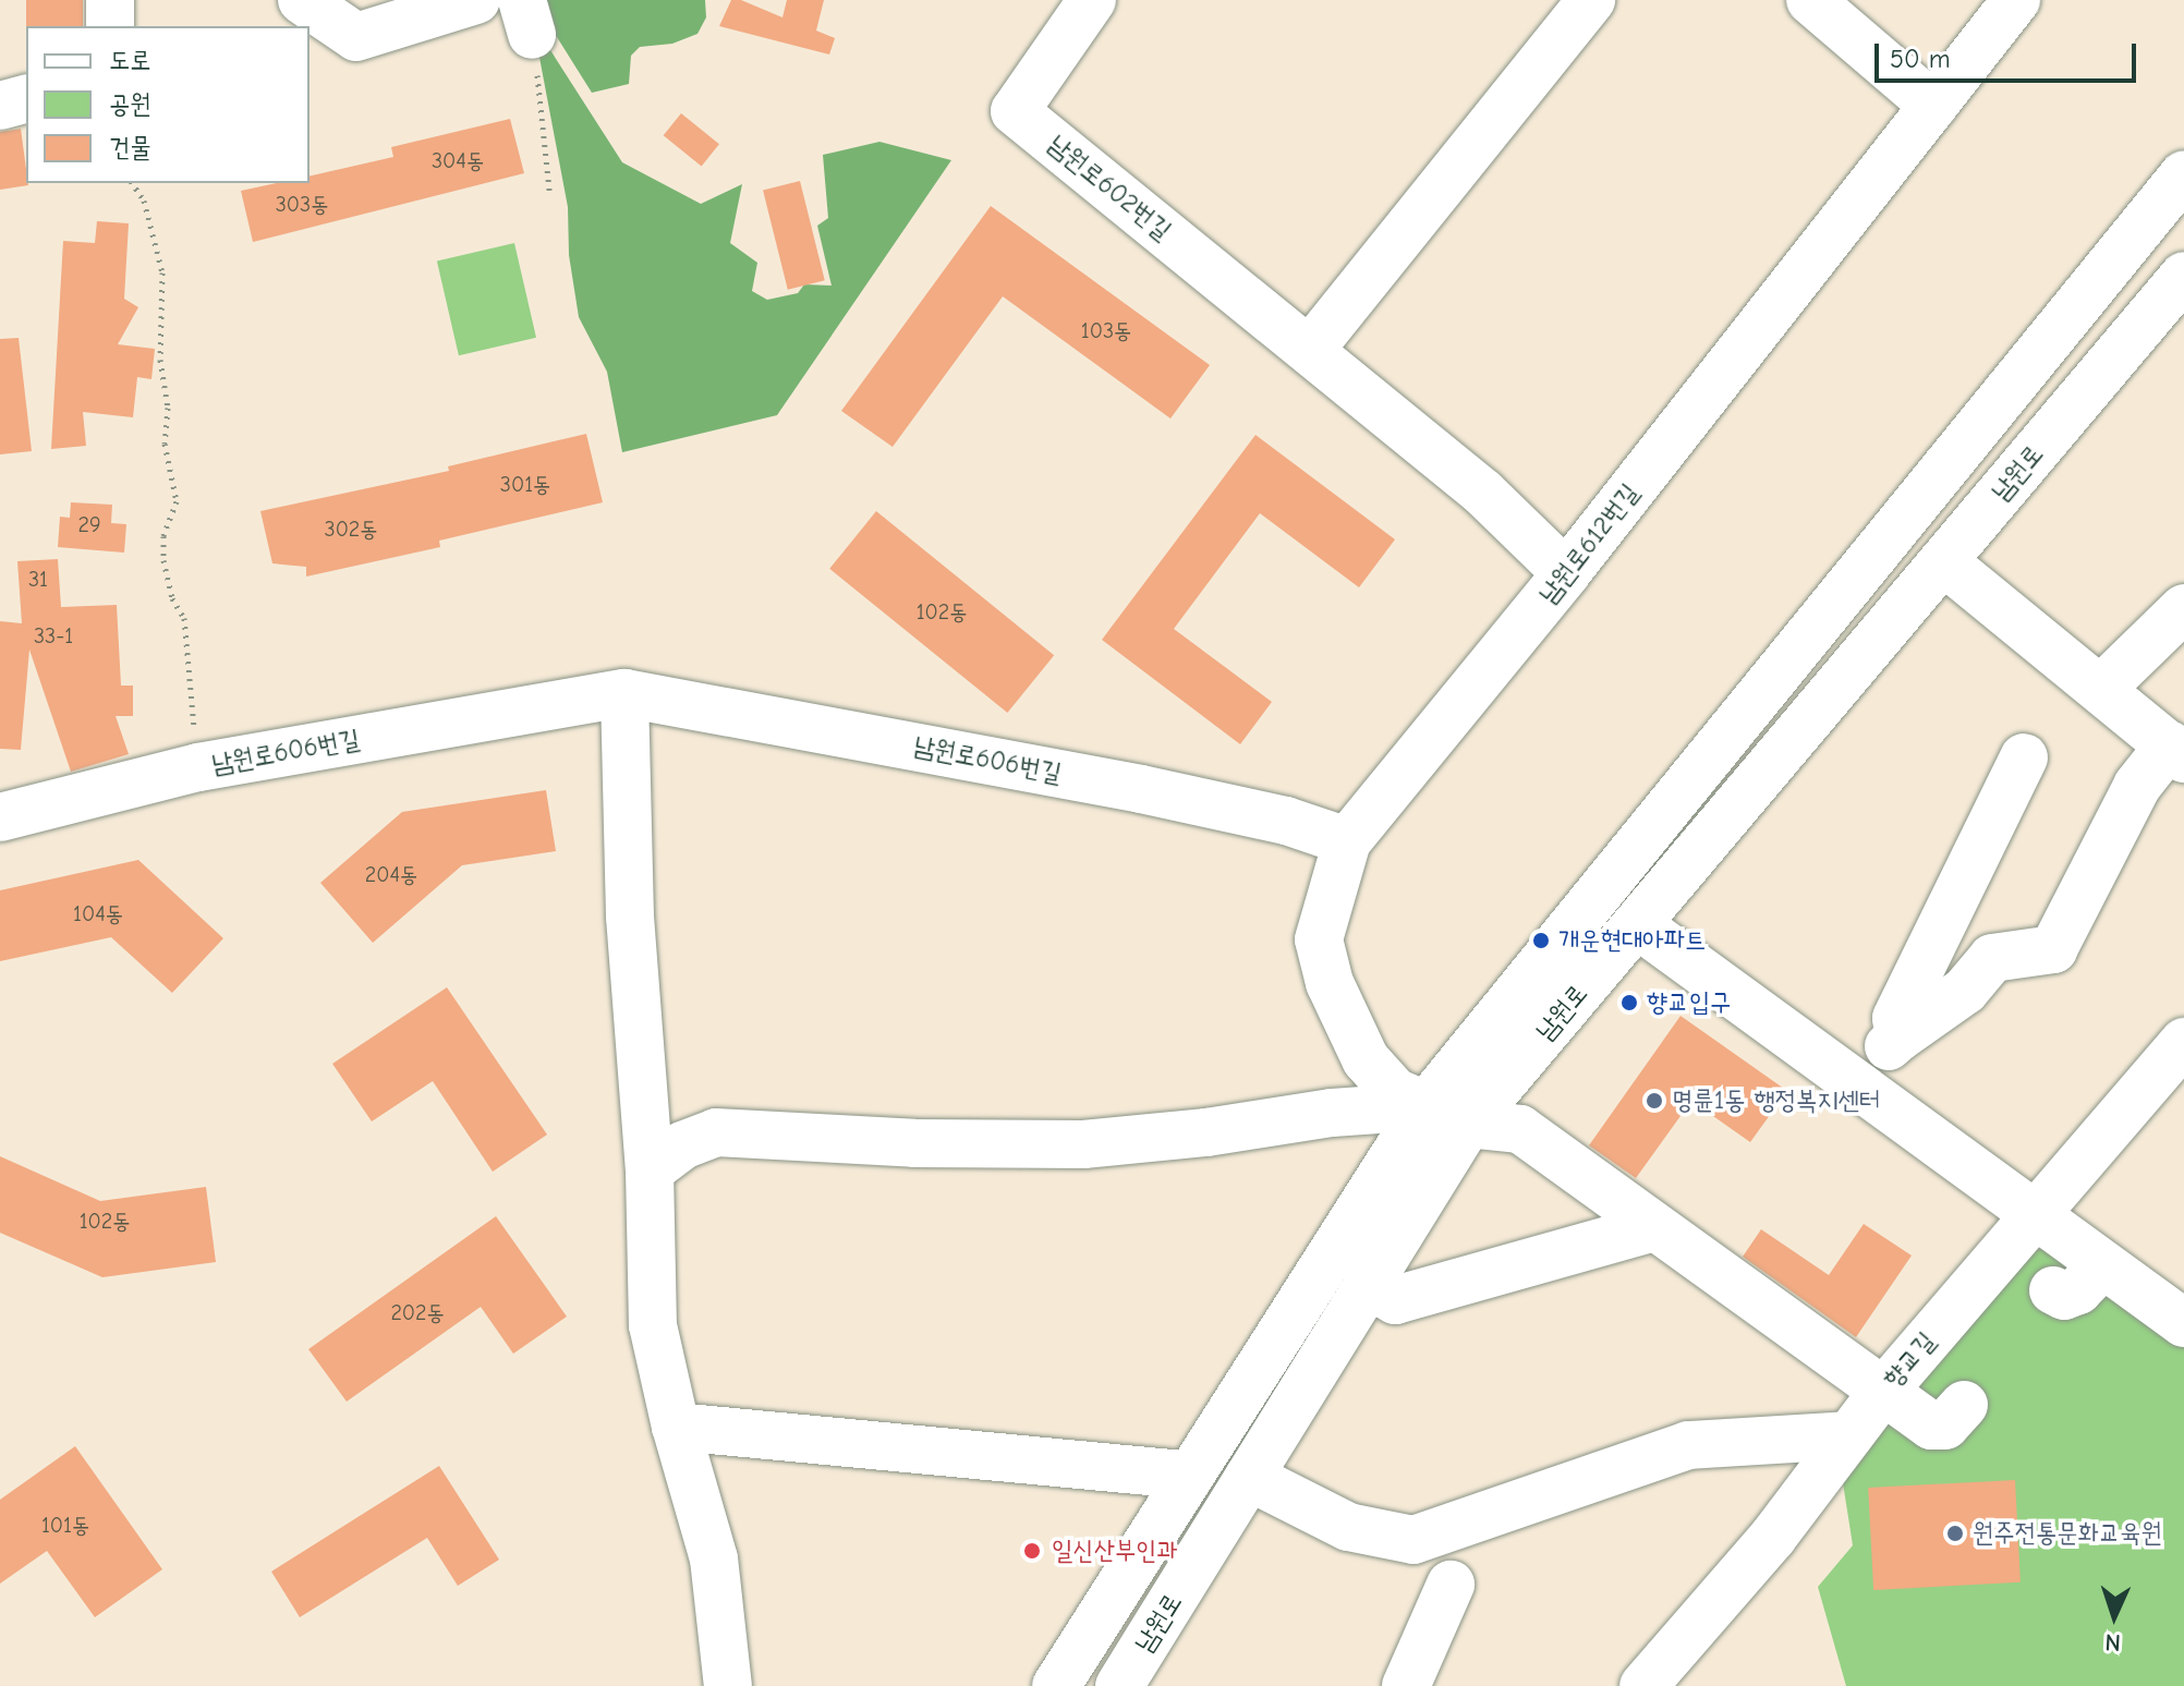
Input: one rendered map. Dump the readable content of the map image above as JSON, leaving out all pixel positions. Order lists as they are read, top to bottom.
{
  "streets": {
    "street": [
      "남원로602번길",
      "남원로",
      "남원로612번길",
      "남원로606번길",
      "향교길"
    ]
  },
  "crossings": [
    ["남원로602번길", "남원로612번길"],
    ["남원로", "남원로612번길"],
    ["남원로612번길", "남원로606번길"],
    ["남원로612번길", "향교길"]
  ],
  "places": [
    "개운현대아파트",
    "향교입구",
    "명륜1동 행정복지센터",
    "원주전통문화교육원",
    "일신산부인과"
  ],
  "house_numbers": [
    "304동",
    "303동",
    "103동",
    "301동",
    "29",
    "302동",
    "31",
    "102동",
    "33-1",
    "204동",
    "104동",
    "102동",
    "202동",
    "101동"
  ],
  "legend": ["도로", "공원", "건물"],
  "scale_bar": "50 m",
  "north": "bottom"
}
